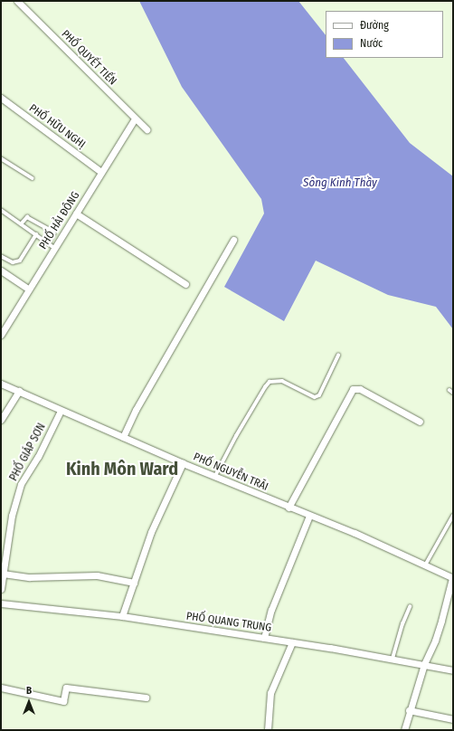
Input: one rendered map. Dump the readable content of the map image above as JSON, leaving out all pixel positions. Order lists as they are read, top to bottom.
{
  "streets": {
    "street": [
      "PHỐ QUYẾT TIẾN",
      "PHỐ HỮU NGHỊ",
      "PHỐ HẢI ĐÔNG",
      "PHỐ GIÁP SƠN",
      "PHỐ NGUYỄN TRÃI",
      "PHỐ QUANG TRUNG"
    ]
  },
  "crossings": [
    ["PHỐ QUYẾT TIẾN", "PHỐ HẢI ĐÔNG"],
    ["PHỐ HỮU NGHỊ", "PHỐ HẢI ĐÔNG"],
    ["PHỐ GIÁP SƠN", "PHỐ NGUYỄN TRÃI"]
  ],
  "districts": ["Kinh Môn Ward"],
  "water": ["Sông Kinh Thầy"],
  "legend": ["Đường", "Nước"],
  "north": "top"
}
